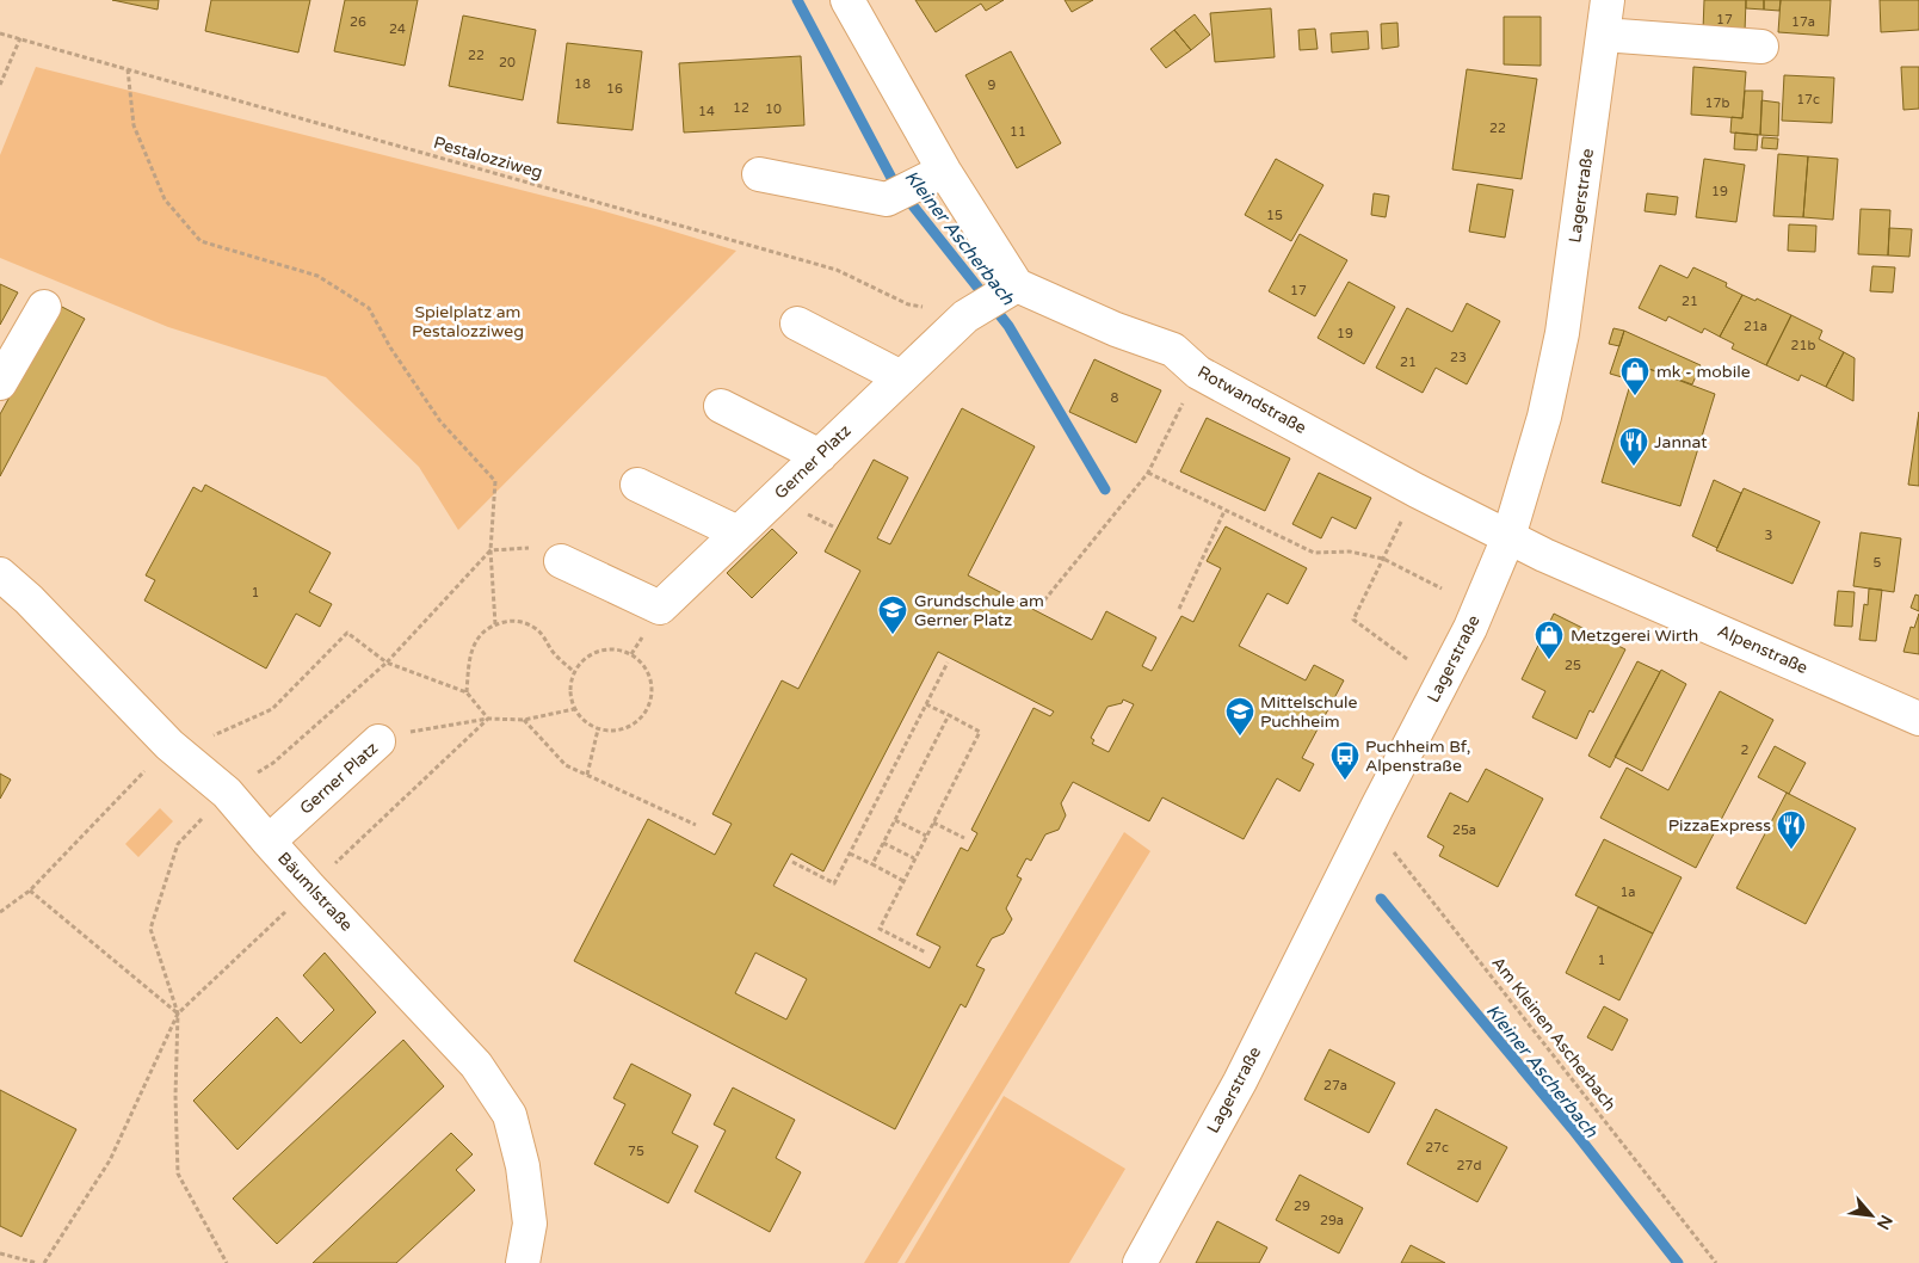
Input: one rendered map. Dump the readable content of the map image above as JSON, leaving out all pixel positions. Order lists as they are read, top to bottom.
{
  "streets": {
    "street": [
      "Lagerstraße",
      "Rotwandstraße",
      "Gerner Platz",
      "Alpenstraße",
      "Bäumlstraße"
    ],
    "path": ["Pestalozziweg", "Am Kleinen Ascherbach"]
  },
  "crossings": [
    ["Pestalozziweg", "Gerner Platz"],
    ["Lagerstraße", "Rotwandstraße"],
    ["Lagerstraße", "Alpenstraße"],
    ["Lagerstraße", "Am Kleinen Ascherbach"],
    ["Rotwandstraße", "Gerner Platz"],
    ["Rotwandstraße", "Alpenstraße"],
    ["Gerner Platz", "Bäumlstraße"]
  ],
  "water": ["Kleiner Ascherbach"],
  "parks": ["Spielplatz am Pestalozziweg"],
  "places": {
    "shop": ["mk - mobile", "Metzgerei Wirth"],
    "restaurant": ["Jannat", "PizzaExpress"],
    "school or university": ["Grundschule am Gerner Platz", "Mittelschule Puchheim"],
    "bus stop": ["Puchheim Bf, Alpenstraße"]
  },
  "house_numbers": [
    "17",
    "26",
    "17a",
    "24",
    "22",
    "20",
    "18",
    "9",
    "16",
    "17c",
    "17b",
    "12",
    "10",
    "14",
    "22",
    "11",
    "19",
    "15",
    "17",
    "21",
    "21a",
    "19",
    "21b",
    "23",
    "21",
    "8",
    "3",
    "5",
    "1",
    "25",
    "2",
    "25a",
    "1a",
    "1",
    "27a",
    "27c",
    "75",
    "27d",
    "29",
    "29a"
  ],
  "north": "bottom right"
}
